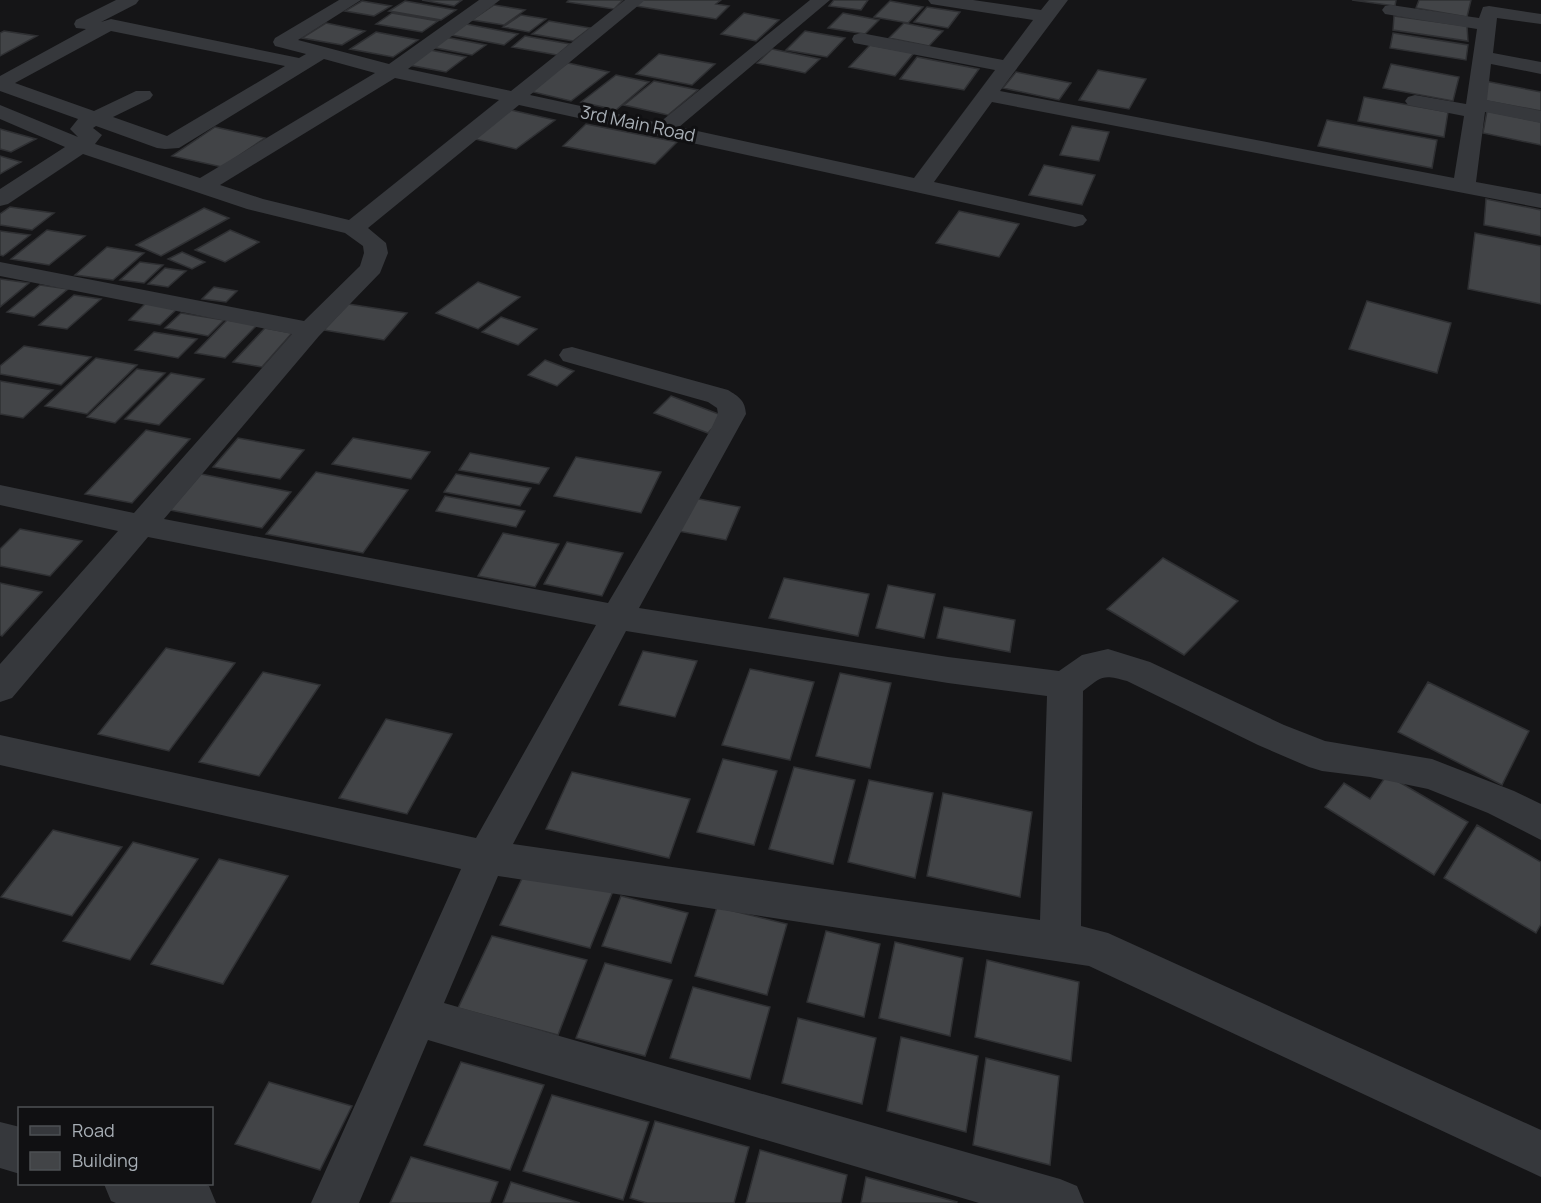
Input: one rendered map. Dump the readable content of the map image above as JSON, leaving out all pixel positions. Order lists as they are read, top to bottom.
{
  "streets": {
    "street": ["3rd Main Road"]
  },
  "legend": ["Road", "Building"]
}
